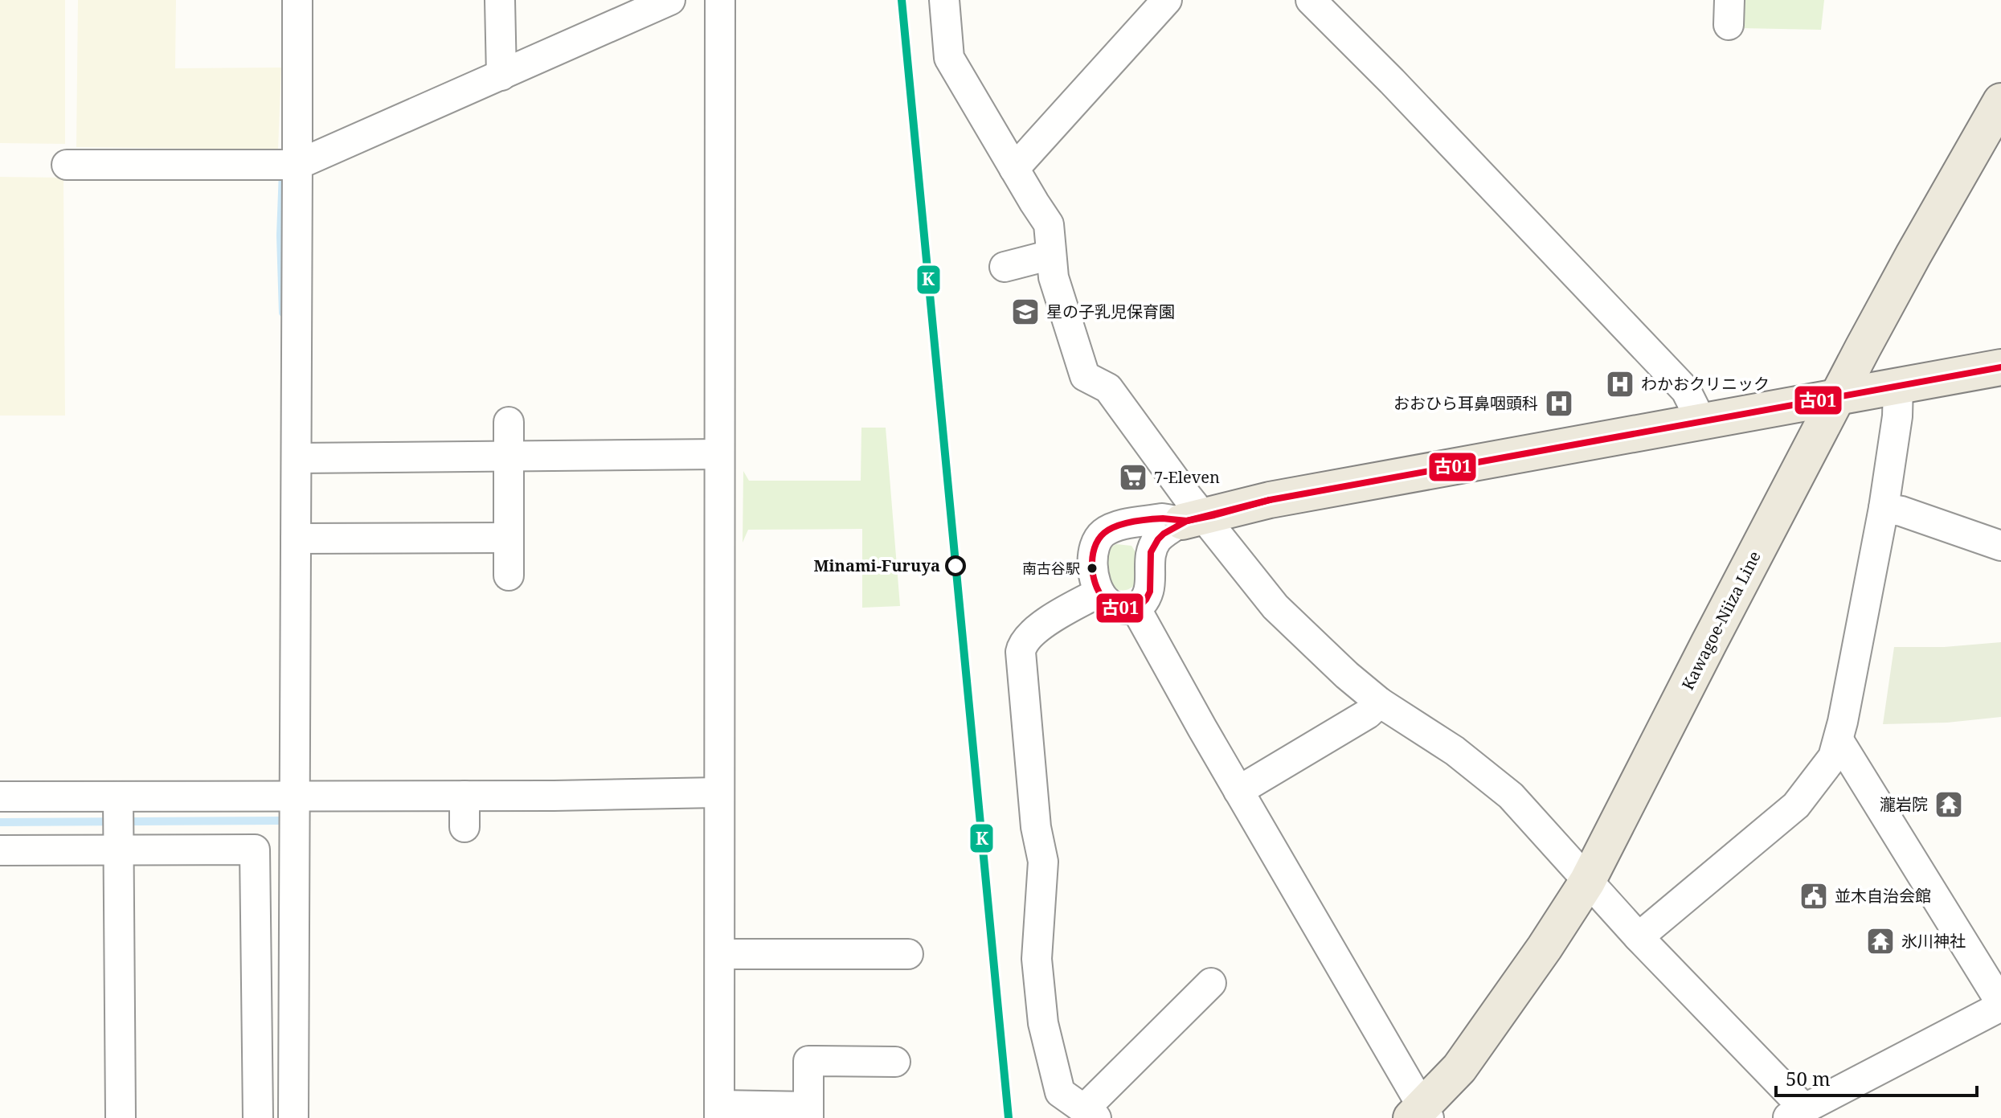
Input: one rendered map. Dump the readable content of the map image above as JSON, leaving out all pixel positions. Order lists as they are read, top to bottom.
{
  "streets": {
    "main road": ["Kawagoe-Niiza Line"]
  },
  "places": {
    "school or university": ["星の子乳児保育園"],
    "hospital": ["わかおクリニック", "おおひら耳鼻咽頭科"],
    "supermarket": ["7-Eleven"],
    "other": ["Minami-Furuya", "南古谷駅"],
    "temple": ["瀧岩院", "氷川神社"],
    "public building": ["並木自治会館"]
  },
  "lines": ["transit line K", "transit line 古01"],
  "scale_bar": "50 m"
}
